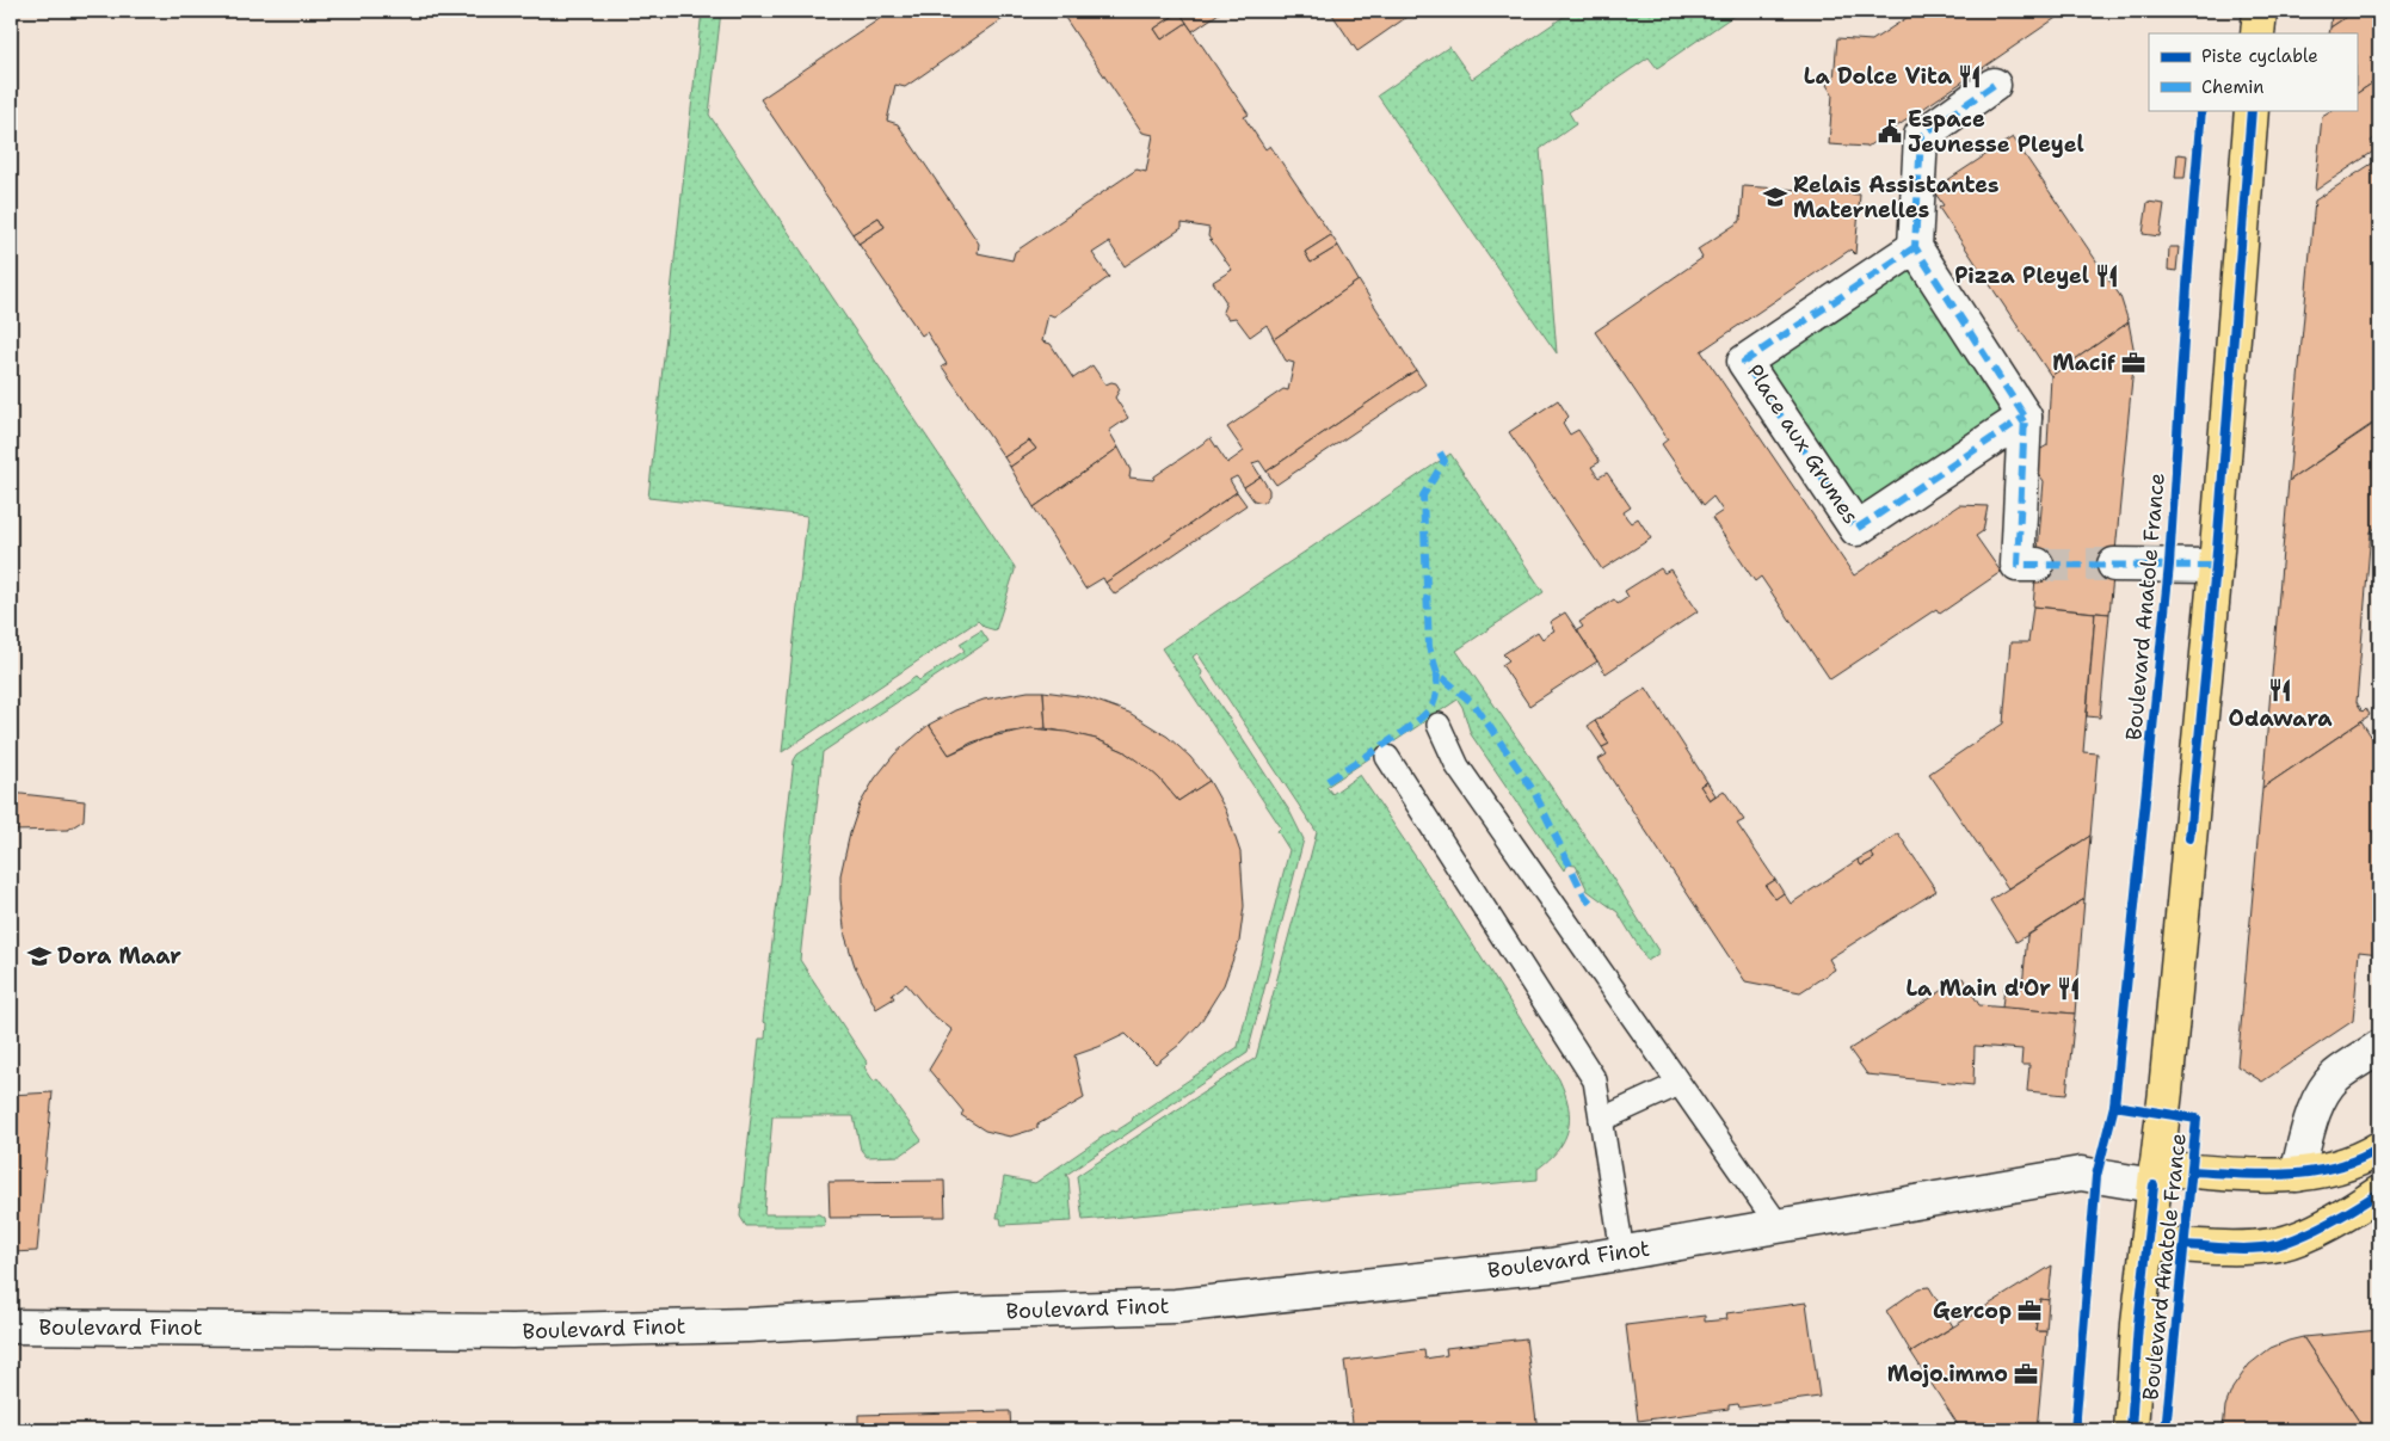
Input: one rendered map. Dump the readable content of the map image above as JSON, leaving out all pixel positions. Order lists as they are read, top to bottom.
{
  "streets": {
    "main road": ["Boulevard Anatole France"],
    "street": ["Place aux Grumes", "Boulevard Finot"]
  },
  "crossings": [
    ["Boulevard Anatole France", "Boulevard Finot"]
  ],
  "places": {
    "restaurant": [
      "La Dolce Vita",
      "Pizza Pleyel",
      "Odawara",
      "La Main d'Or"
    ],
    "public building": ["Espace Jeunesse Pleyel"],
    "school or university": ["Relais Assistantes Maternelles", "Dora Maar"],
    "office": ["Macif", "Gercop", "Mojo.immo"]
  },
  "legend": ["Piste cyclable", "Chemin"]
}
